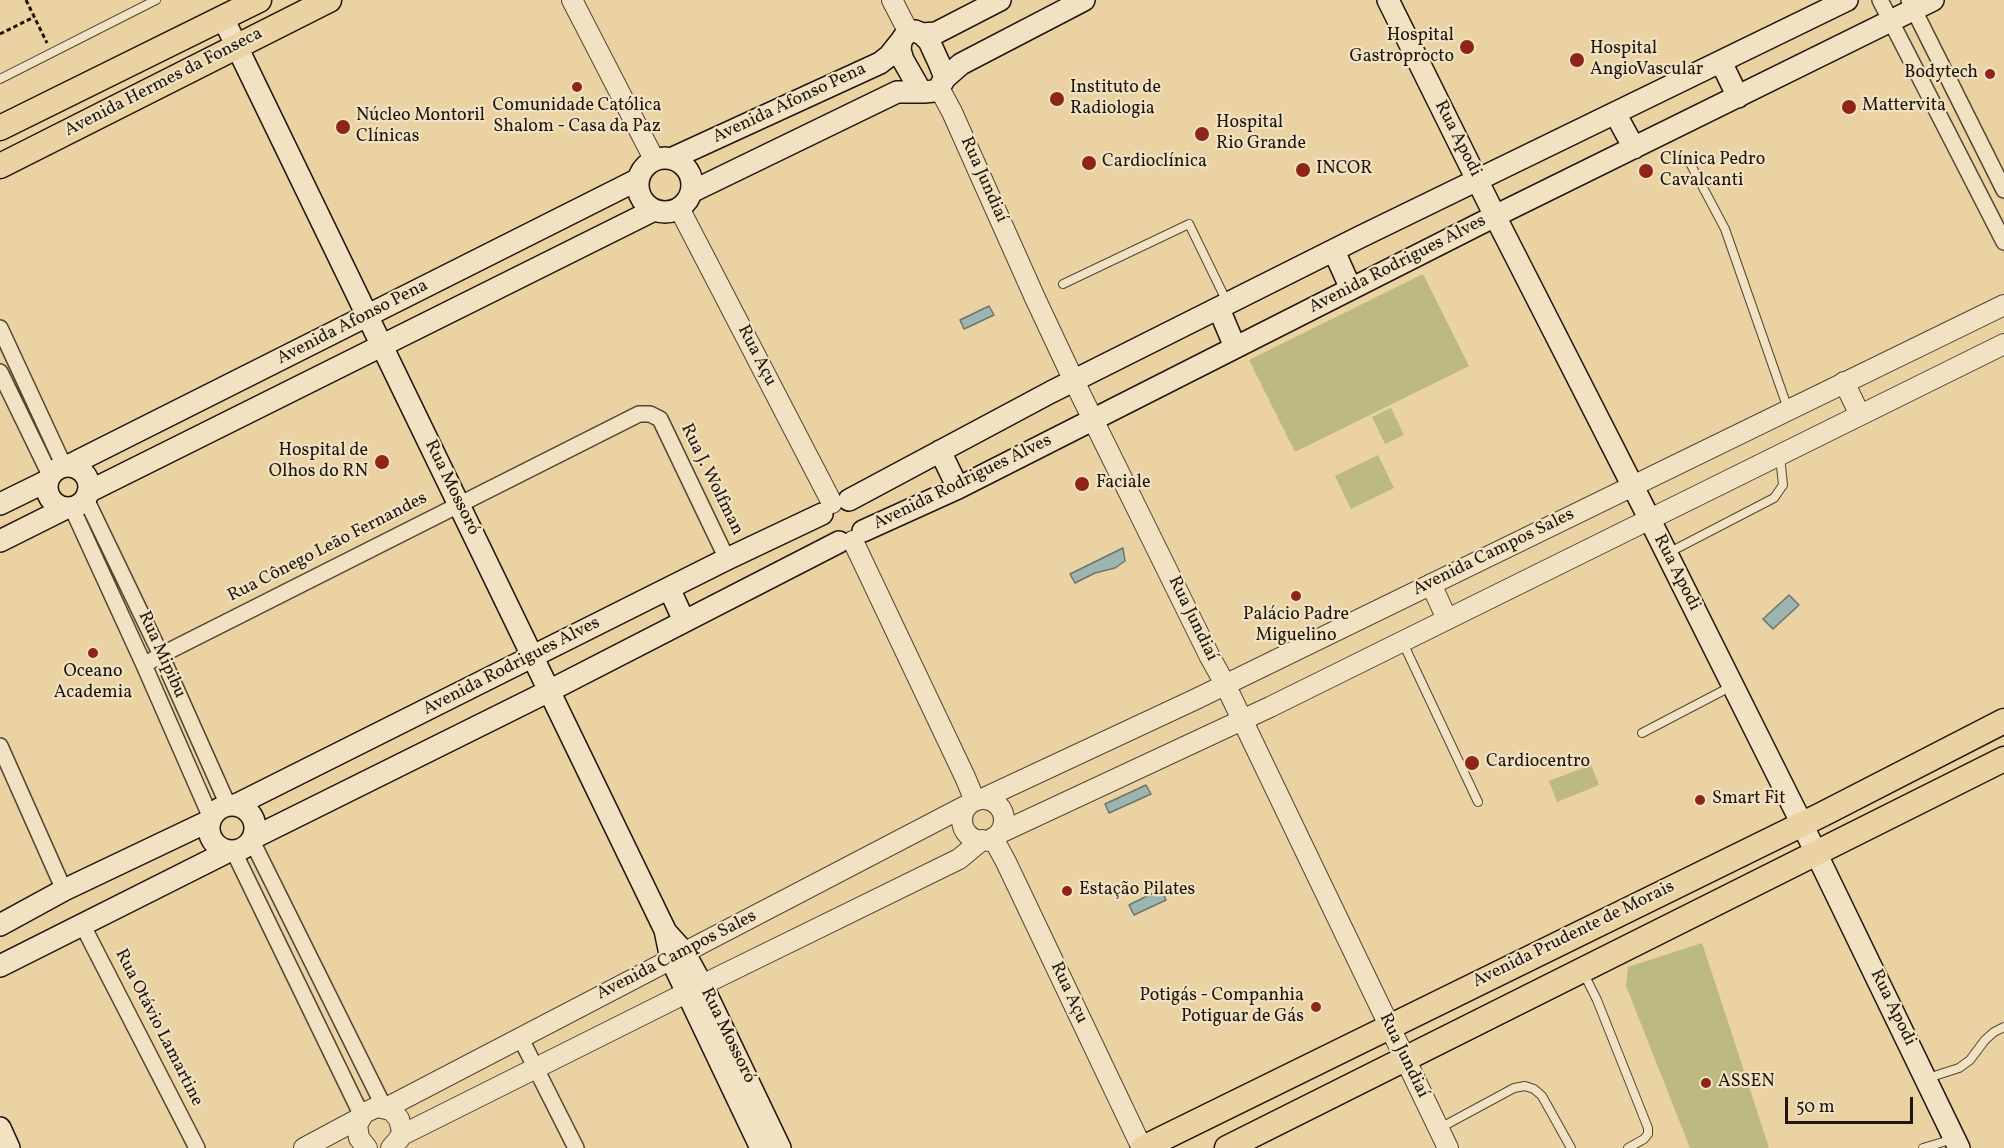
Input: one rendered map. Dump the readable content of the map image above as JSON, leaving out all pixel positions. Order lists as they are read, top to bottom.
{
  "streets": {
    "main road": [
      "Avenida Hermes da Fonseca",
      "Avenida Afonso Pena",
      "Rua Apodi",
      "Avenida Rodrigues Alves",
      "Rua Mossoró",
      "Avenida Prudente de Morais"
    ],
    "street": [
      "Rua Jundiaí",
      "Rua Açu",
      "Rua J. Wolfman",
      "Rua Cônego Leão Fernandes",
      "Avenida Campos Sales",
      "Rua Mipibu",
      "Rua Otávio Lamartine"
    ]
  },
  "crossings": [
    ["Avenida Hermes da Fonseca", "Rua Mossoró"],
    ["Avenida Afonso Pena", "Rua Jundiaí"],
    ["Avenida Afonso Pena", "Rua Açu"],
    ["Avenida Afonso Pena", "Rua Mossoró"],
    ["Avenida Afonso Pena", "Rua Mipibu"],
    ["Rua Apodi", "Avenida Rodrigues Alves"],
    ["Rua Apodi", "Avenida Campos Sales"],
    ["Rua Apodi", "Avenida Prudente de Morais"],
    ["Rua Jundiaí", "Avenida Rodrigues Alves"],
    ["Rua Jundiaí", "Avenida Campos Sales"],
    ["Rua Jundiaí", "Avenida Prudente de Morais"],
    ["Avenida Rodrigues Alves", "Rua Açu"],
    ["Avenida Rodrigues Alves", "Rua J. Wolfman"],
    ["Avenida Rodrigues Alves", "Rua Mossoró"],
    ["Avenida Rodrigues Alves", "Rua Mipibu"],
    ["Rua Açu", "Avenida Campos Sales"],
    ["Rua Açu", "Avenida Prudente de Morais"],
    ["Rua J. Wolfman", "Rua Cônego Leão Fernandes"],
    ["Rua Mossoró", "Rua Cônego Leão Fernandes"],
    ["Rua Mossoró", "Avenida Campos Sales"],
    ["Rua Cônego Leão Fernandes", "Rua Mipibu"]
  ],
  "places": [
    "Hospital Gastroprocto",
    "Hospital AngioVascular",
    "Bodytech",
    "Comunidade Católica Shalom - Casa da Paz",
    "Instituto de Radiologia",
    "Mattervita",
    "Núcleo Montoril Clínicas",
    "Hospital Rio Grande",
    "Cardioclínica",
    "INCOR",
    "Clínica Pedro Cavalcanti",
    "Hospital de Olhos do RN",
    "Faciale",
    "Palácio Padre Miguelino",
    "Oceano Academia",
    "Cardiocentro",
    "Smart Fit",
    "Estação Pilates",
    "Potigás - Companhia Potiguar de Gás",
    "ASSEN"
  ],
  "scale_bar": "50 m"
}
